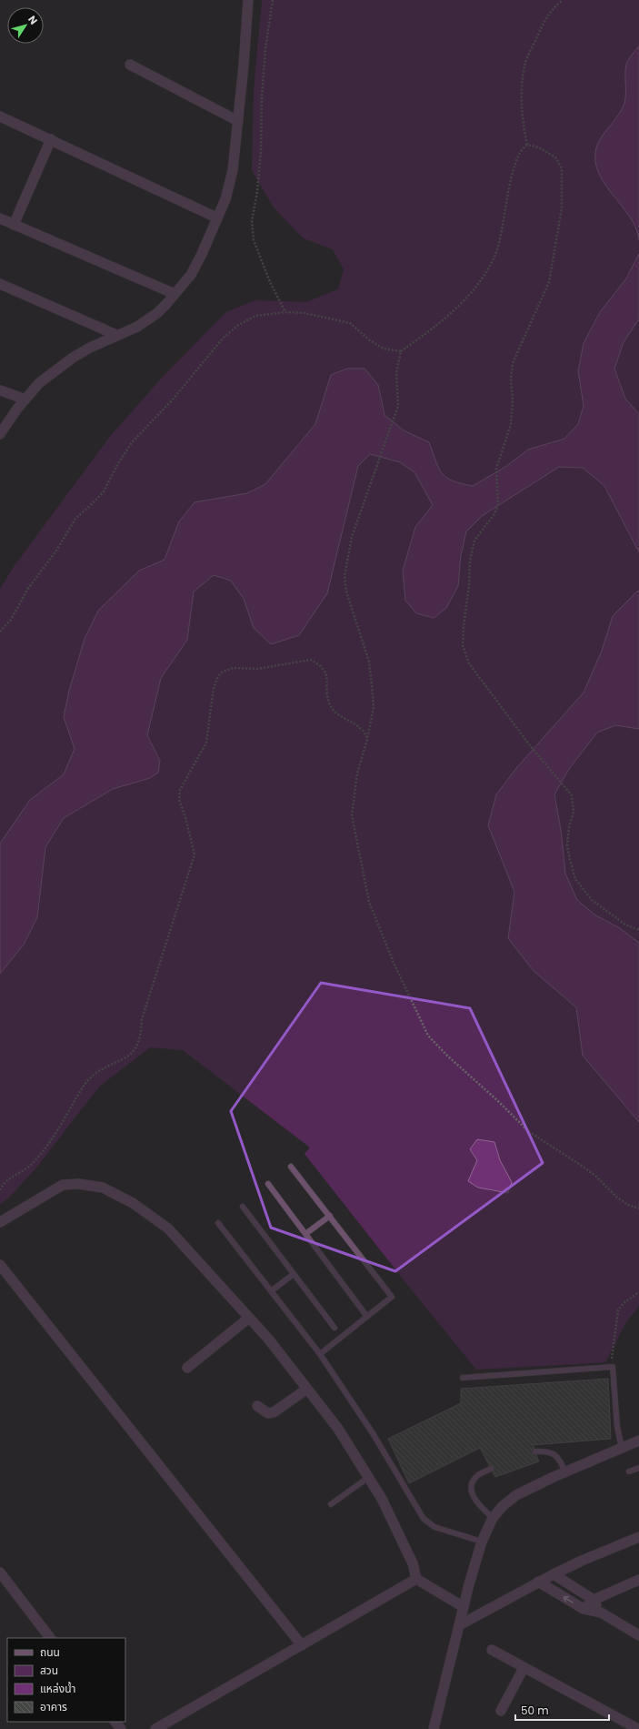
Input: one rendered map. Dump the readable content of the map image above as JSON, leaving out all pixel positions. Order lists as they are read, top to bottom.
{
  "legend": [
    "ถนน",
    "สวน",
    "แหล่งน้ำ",
    "อาคาร"
  ],
  "scale_bar": "50 m",
  "north": "top right"
}
